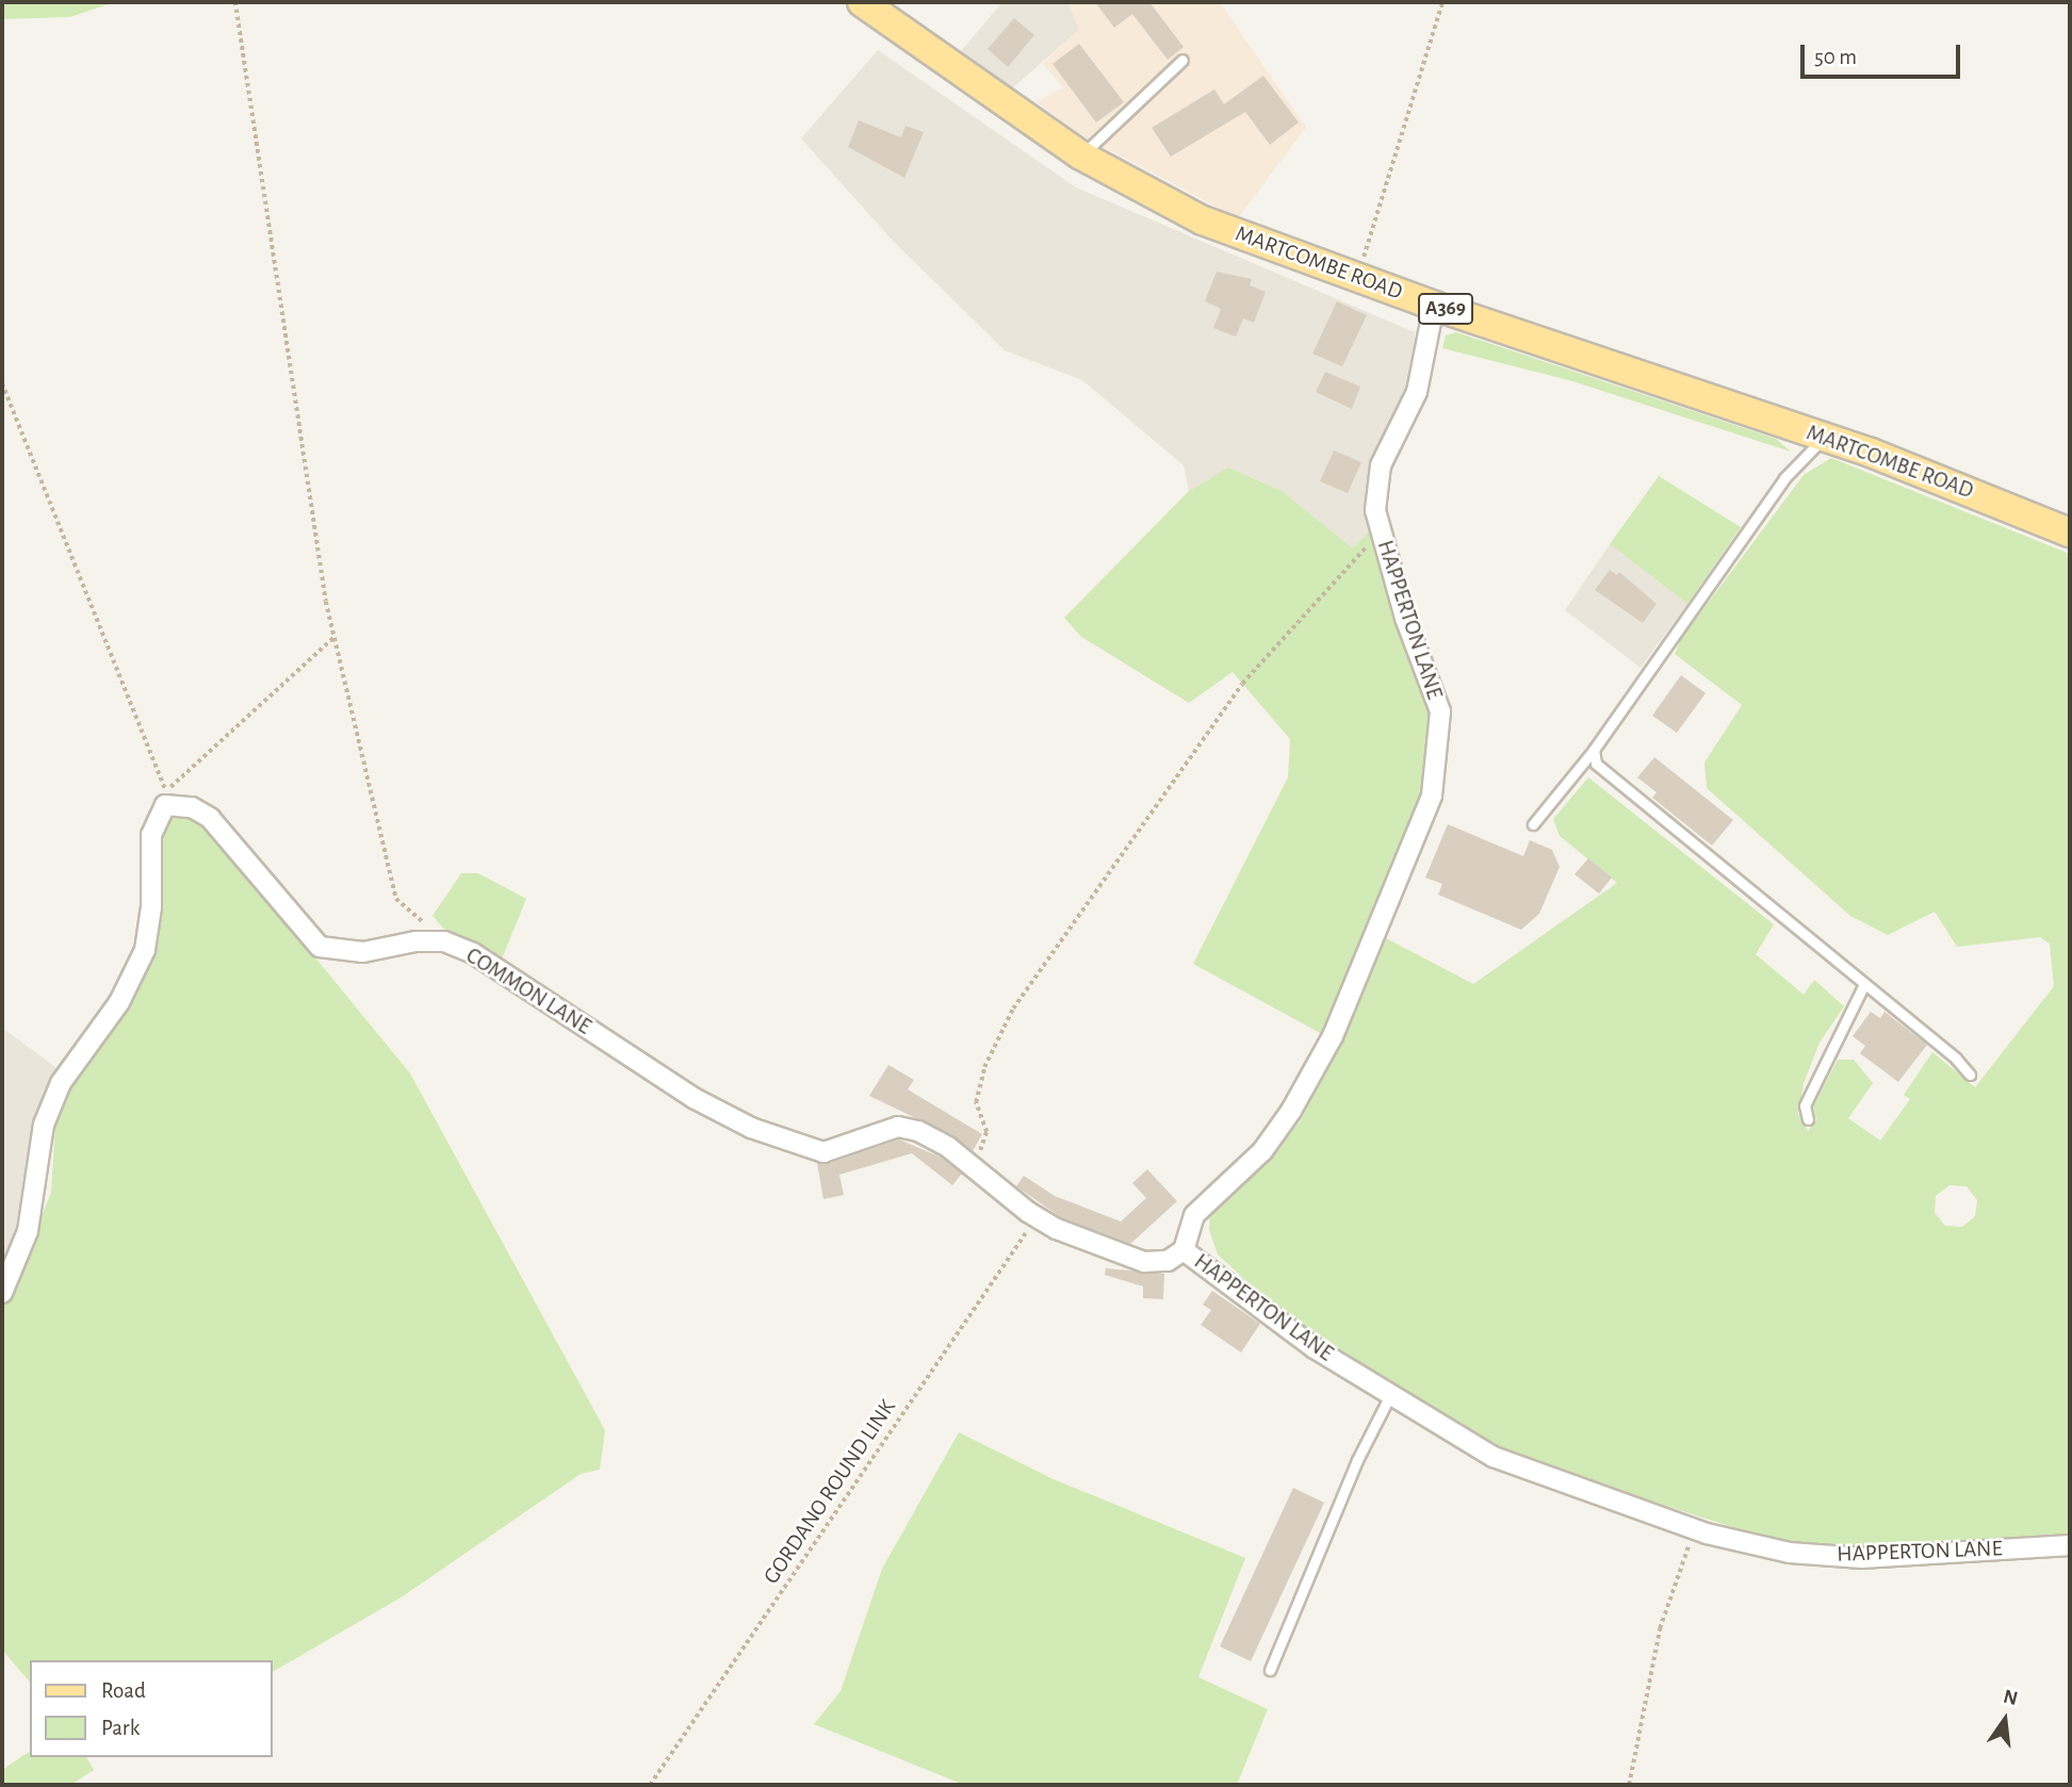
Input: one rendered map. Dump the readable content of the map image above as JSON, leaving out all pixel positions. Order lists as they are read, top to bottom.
{
  "streets": {
    "main road": ["MARTCOMBE ROAD", "A369"],
    "street": ["HAPPERTON LANE", "COMMON LANE"],
    "path": ["GORDANO ROUND LINK"]
  },
  "crossings": [
    ["MARTCOMBE ROAD", "HAPPERTON LANE"],
    ["HAPPERTON LANE", "COMMON LANE"],
    ["COMMON LANE", "GORDANO ROUND LINK"]
  ],
  "legend": ["Road", "Park"],
  "scale_bar": "50 m",
  "north": "top"
}
